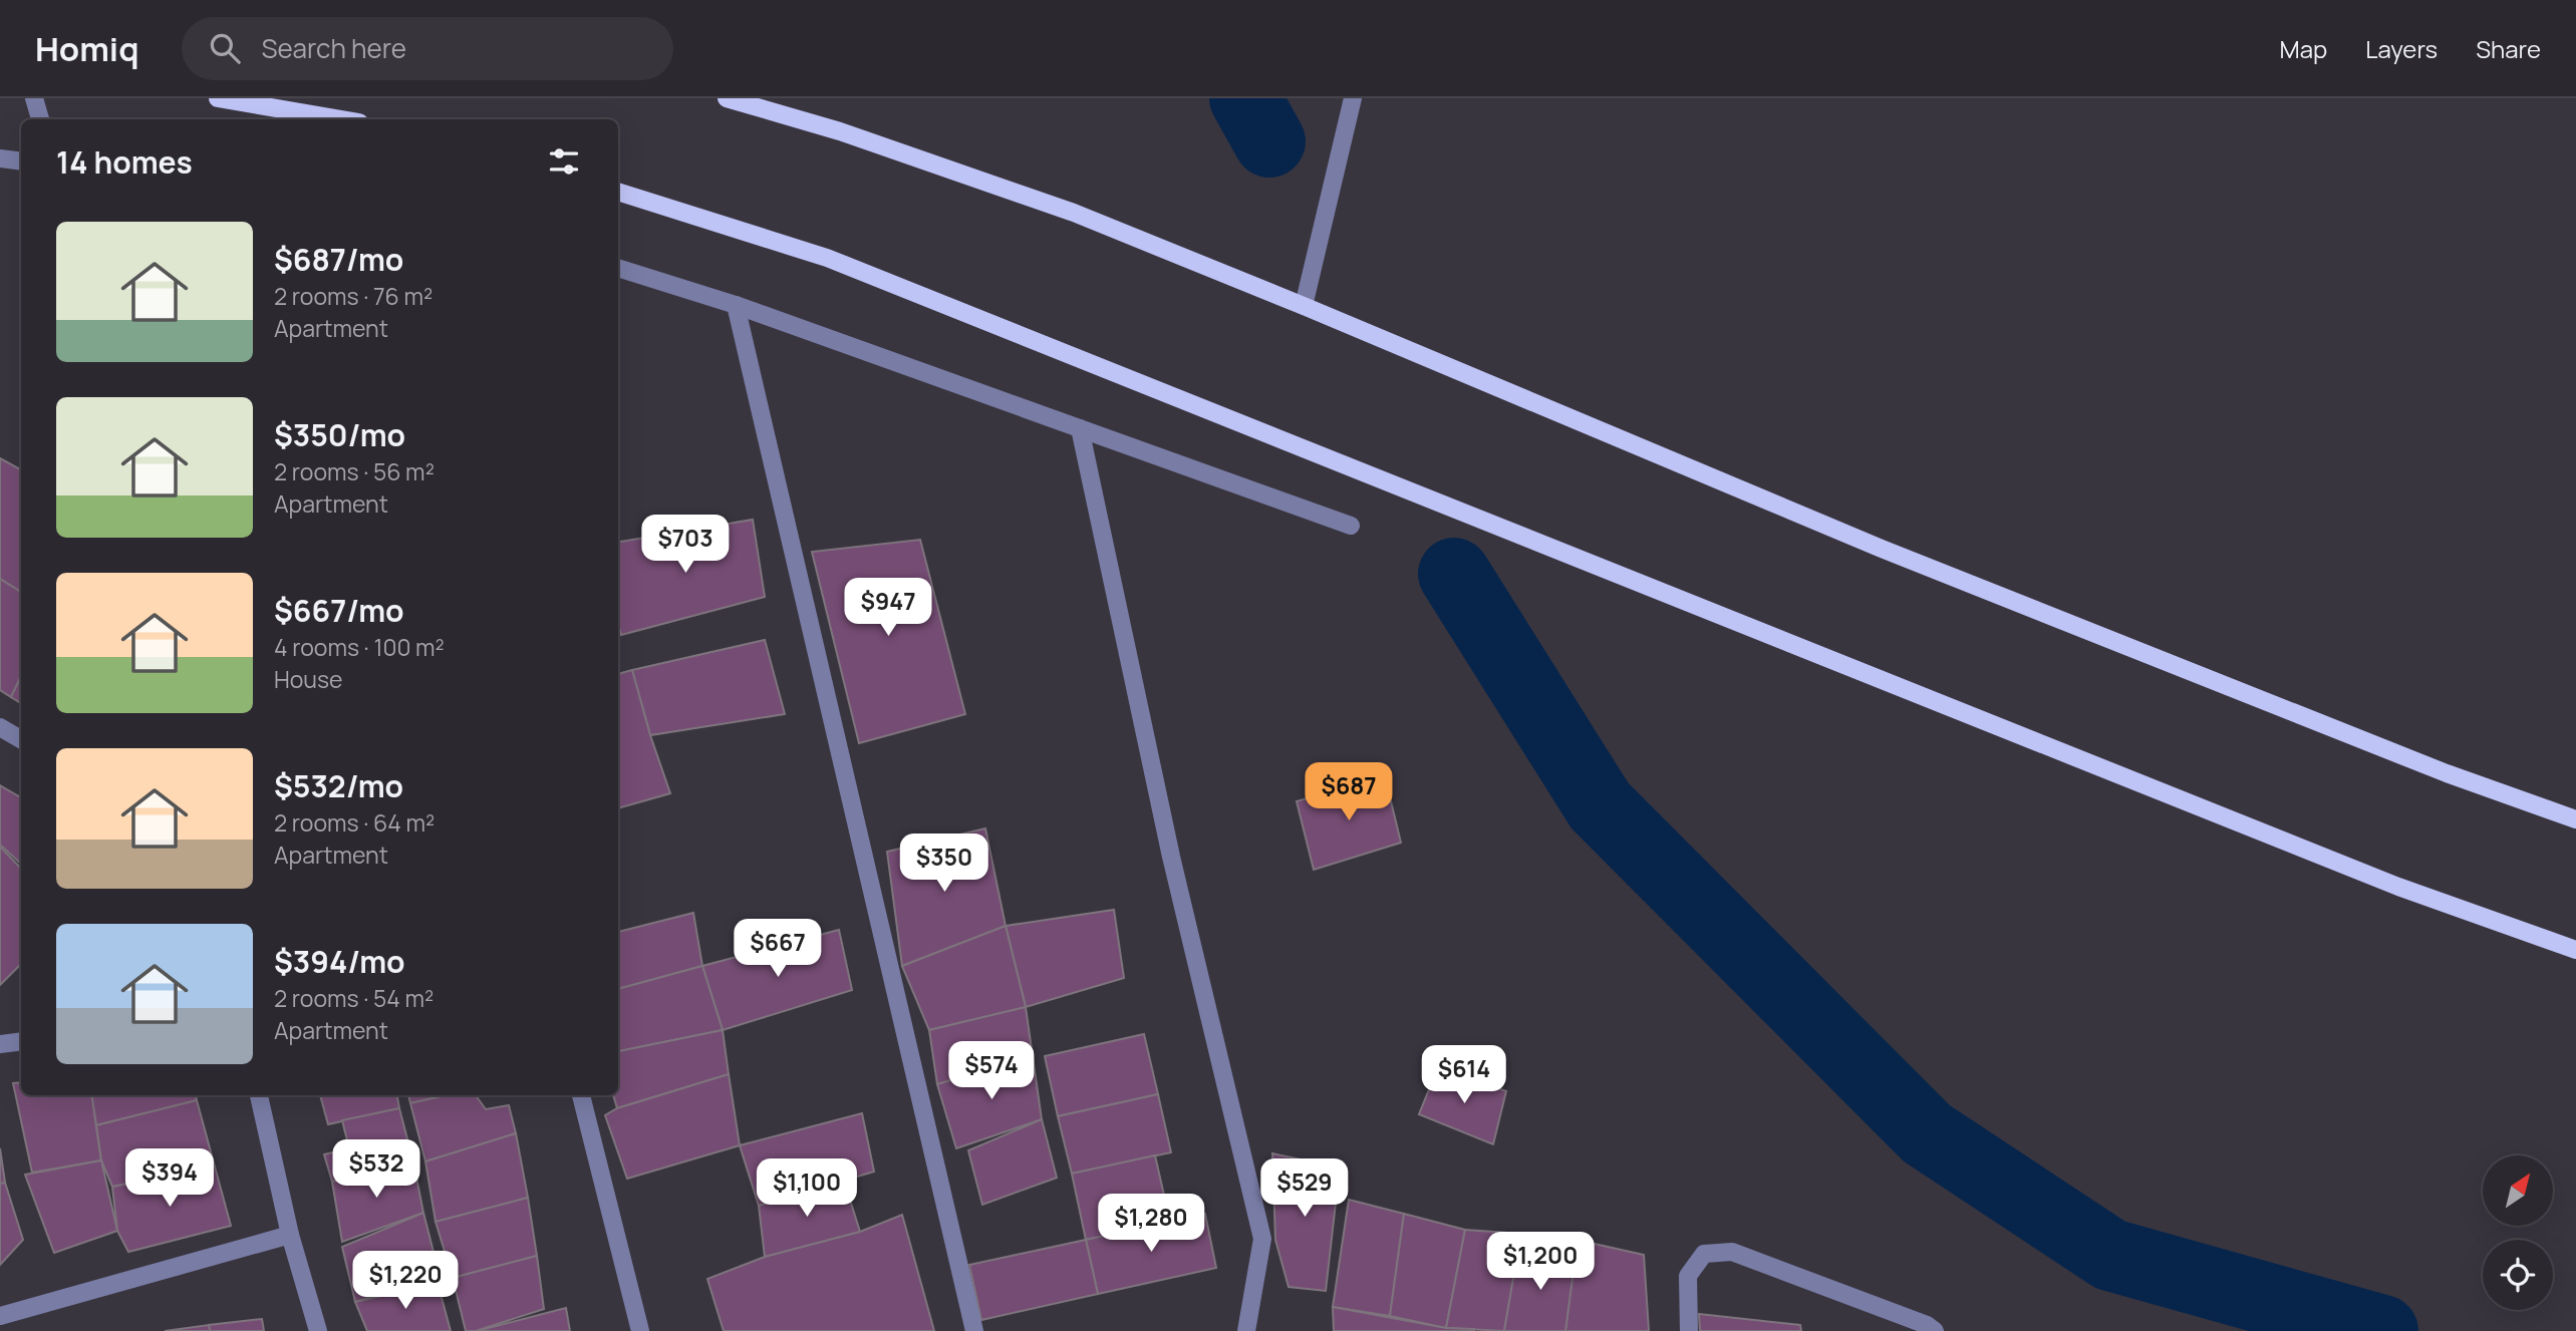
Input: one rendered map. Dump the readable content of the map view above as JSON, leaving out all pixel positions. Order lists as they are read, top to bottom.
{
  "north": "top right",
  "page": {
    "header": "Homiq",
    "search": "Search here",
    "nav": ["Map", "Layers", "Share"],
    "heading": "14 homes",
    "list": [
      {
        "name": "$687/mo",
        "note": "2 rooms · 76 m² · Apartment"
      },
      {
        "name": "$350/mo",
        "note": "2 rooms · 56 m² · Apartment"
      },
      {
        "name": "$667/mo",
        "note": "4 rooms · 100 m² · House"
      },
      {
        "name": "$532/mo",
        "note": "2 rooms · 64 m² · Apartment"
      },
      {
        "name": "$394/mo",
        "note": "2 rooms · 54 m² · Apartment"
      }
    ],
    "price": [
      "$703",
      "$947",
      "$687",
      "$350",
      "$667",
      "$574",
      "$614",
      "$532",
      "$394",
      "$1,100",
      "$529",
      "$1,280",
      "$1,200",
      "$1,220"
    ]
  }
}
